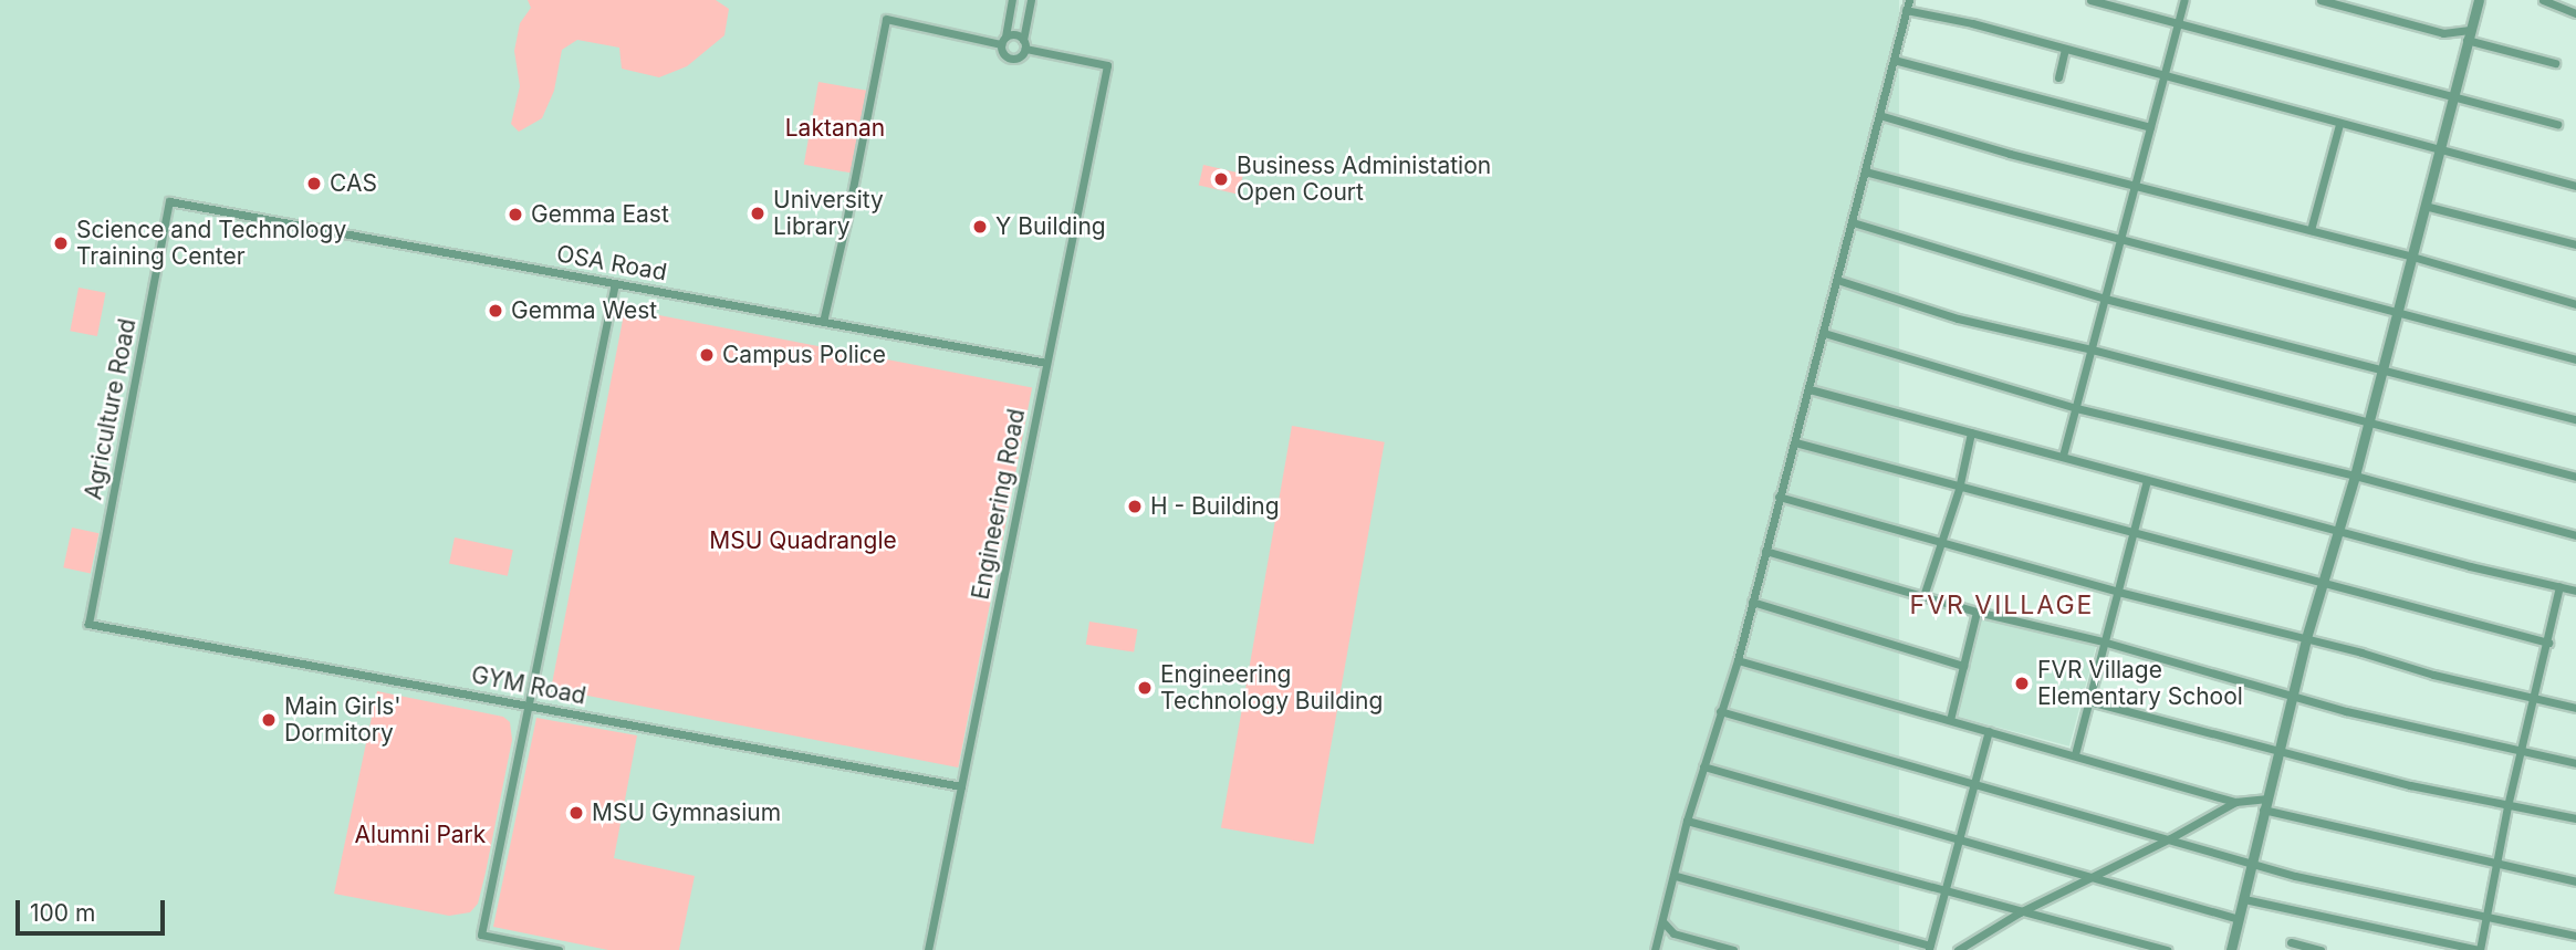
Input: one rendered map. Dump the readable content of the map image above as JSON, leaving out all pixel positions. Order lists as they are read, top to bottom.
{
  "streets": {
    "street": [
      "OSA Road",
      "Agriculture Road",
      "Engineering Road",
      "GYM Road"
    ]
  },
  "crossings": [
    ["OSA Road", "Agriculture Road"],
    ["OSA Road", "Engineering Road"],
    ["Agriculture Road", "GYM Road"],
    ["Engineering Road", "GYM Road"]
  ],
  "districts": ["FVR VILLAGE"],
  "parks": ["Laktanan", "MSU Quadrangle", "Alumni Park"],
  "places": [
    "Business Administation Open Court",
    "CAS",
    "University Library",
    "Gemma East",
    "Y Building",
    "Science and Technology Training Center",
    "Gemma West",
    "Campus Police",
    "H - Building",
    "FVR Village Elementary School",
    "Engineering Technology Building",
    "Main Girls' Dormitory",
    "MSU Gymnasium"
  ],
  "scale_bar": "100 m"
}
